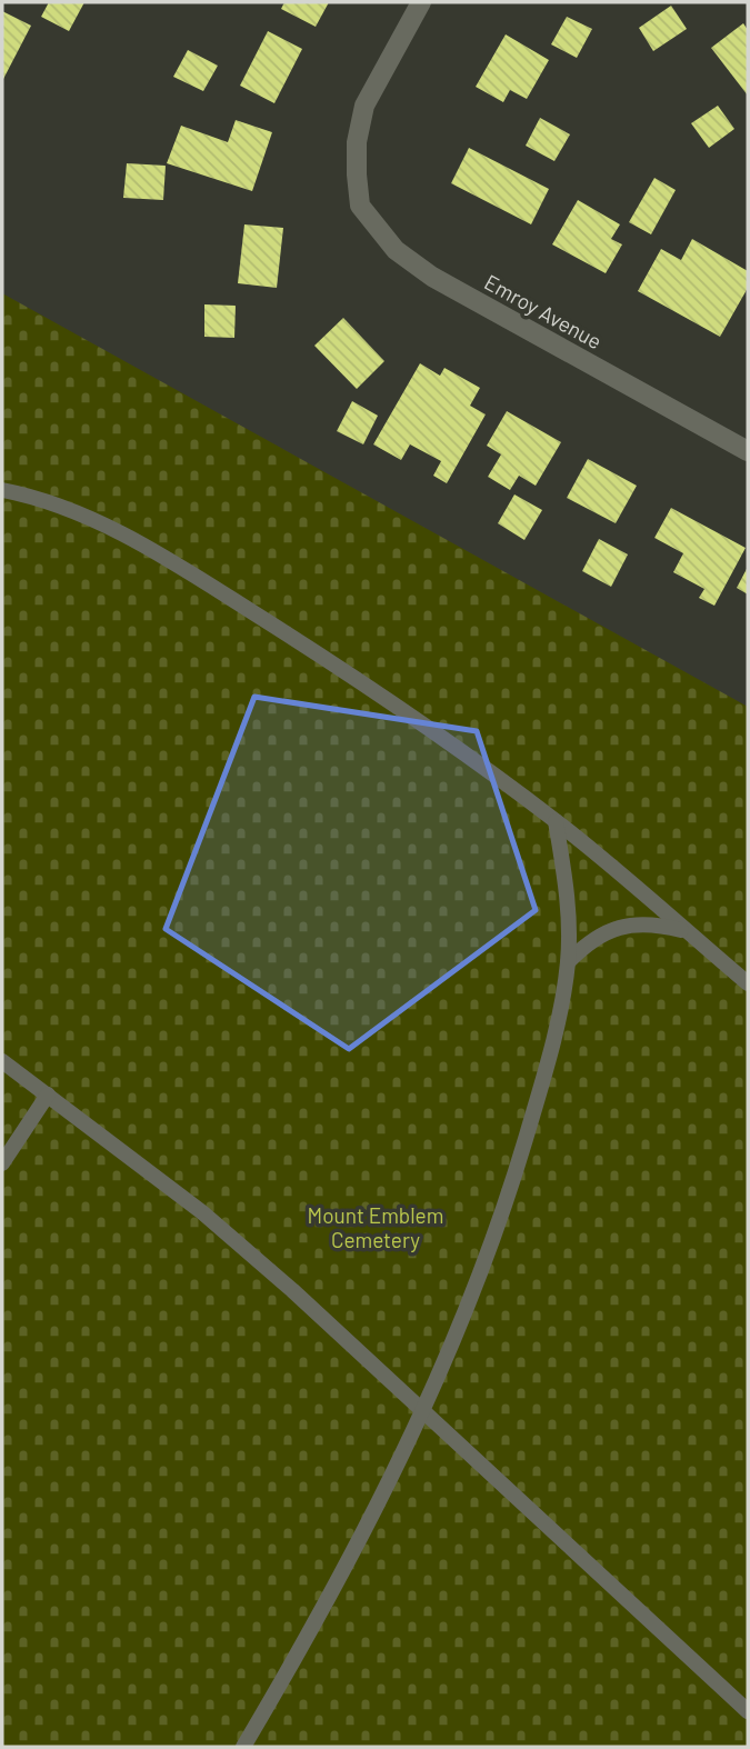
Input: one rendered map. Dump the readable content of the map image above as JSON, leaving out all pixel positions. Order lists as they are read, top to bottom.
{
  "streets": {
    "street": ["Emroy Avenue"]
  },
  "parks": ["Mount Emblem Cemetery"]
}
